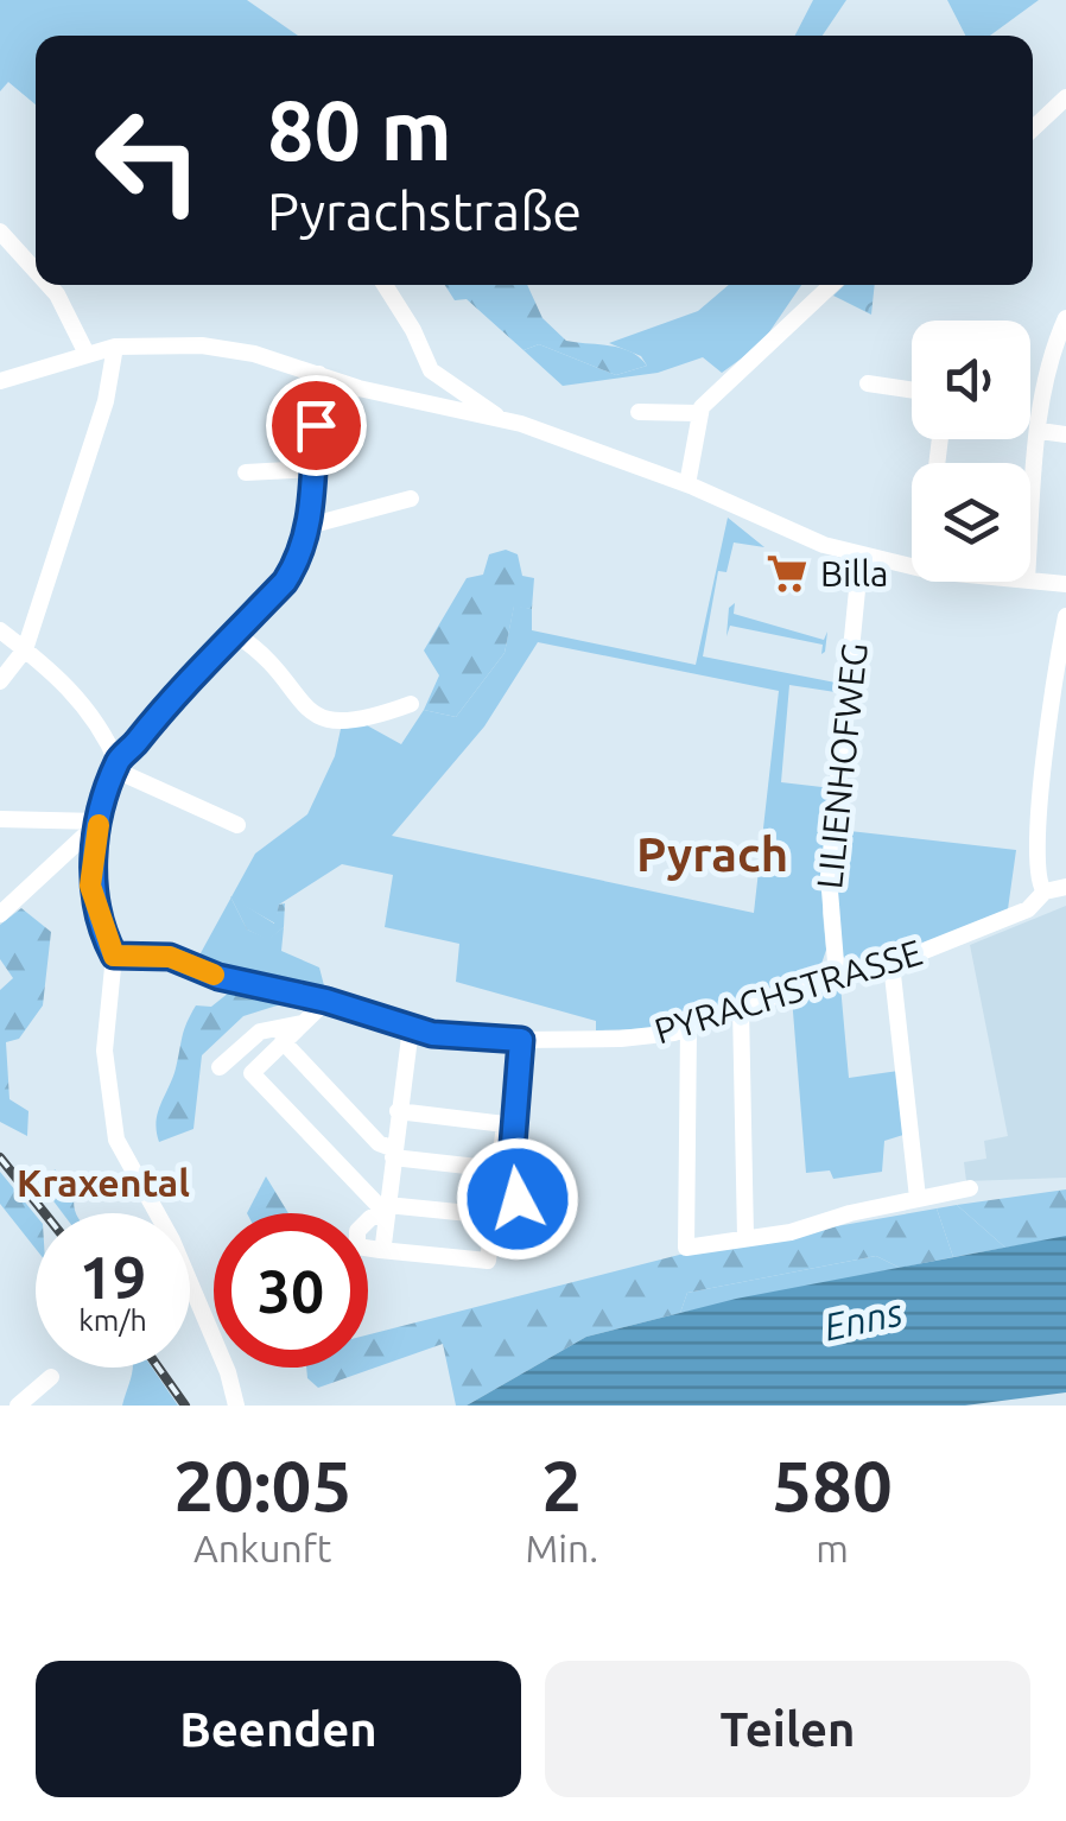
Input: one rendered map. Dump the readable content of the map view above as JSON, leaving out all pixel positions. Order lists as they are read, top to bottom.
{
  "streets": {
    "street": ["LILIENHOFWEG", "PYRACHSTRASSE"]
  },
  "crossings": [
    ["LILIENHOFWEG", "PYRACHSTRASSE"]
  ],
  "districts": ["Pyrach", "Kraxental"],
  "water": ["Enns"],
  "places": {
    "supermarket": ["Billa"]
  },
  "page": {
    "turn": ["80 m", "Pyrachstraße"],
    "speed": "19 km/h",
    "limit": "30",
    "eta": [
      "20:05",
      "Ankunft",
      "2",
      "Min.",
      "580",
      "m"
    ],
    "buttons": ["Beenden", "Teilen"]
  }
}
